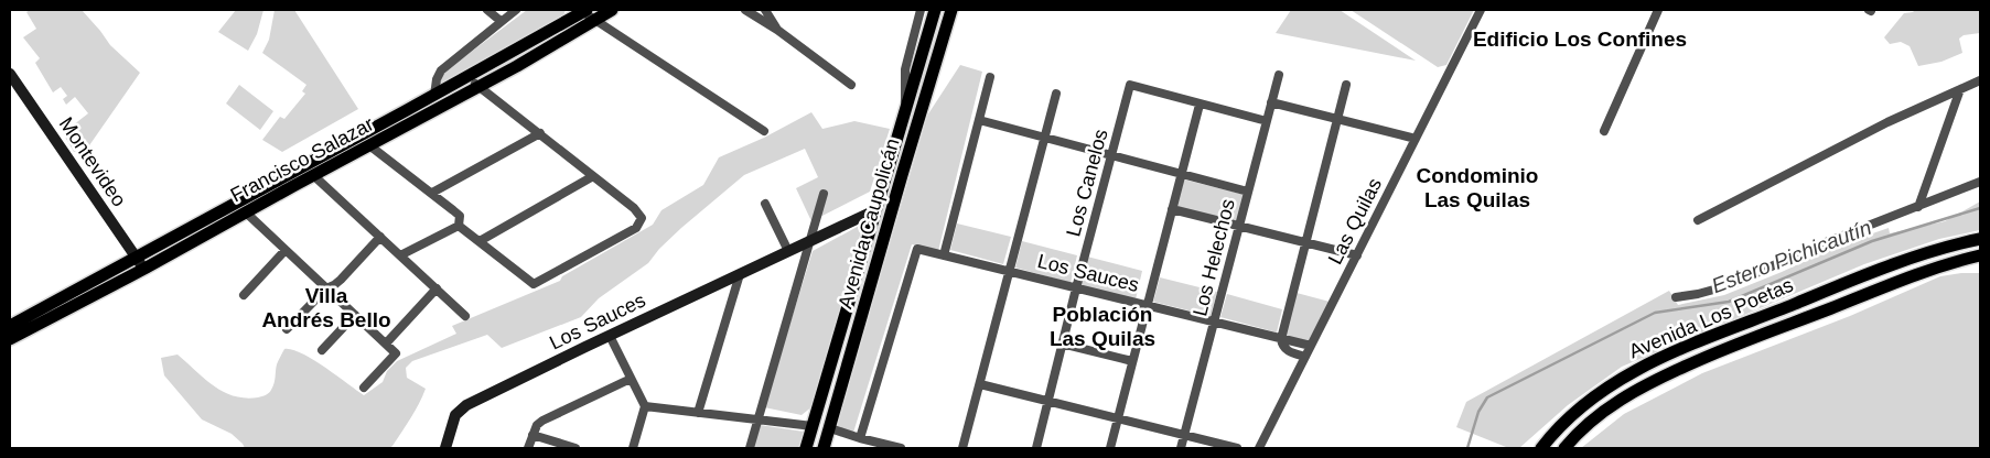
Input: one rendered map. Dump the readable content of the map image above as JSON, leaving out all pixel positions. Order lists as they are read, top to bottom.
{
  "streets": {
    "main road": ["Francisco Salazar", "Avenida Caupolicán", "Avenida Los Poetas"],
    "street": [
      "Montevideo",
      "Los Canelos",
      "Las Quilas",
      "Los Helechos",
      "Los Sauces"
    ]
  },
  "crossings": [
    ["Francisco Salazar", "Montevideo"],
    ["Los Canelos", "Los Sauces"],
    ["Las Quilas", "Los Sauces"],
    ["Avenida Caupolicán", "Los Sauces"],
    ["Los Helechos", "Los Sauces"]
  ],
  "districts": [
    "Edificio Los Confines",
    "Condominio Las Quilas",
    "Villa Andrés Bello",
    "Población Las Quilas"
  ],
  "water": ["Estero Pichicautín"]
}
